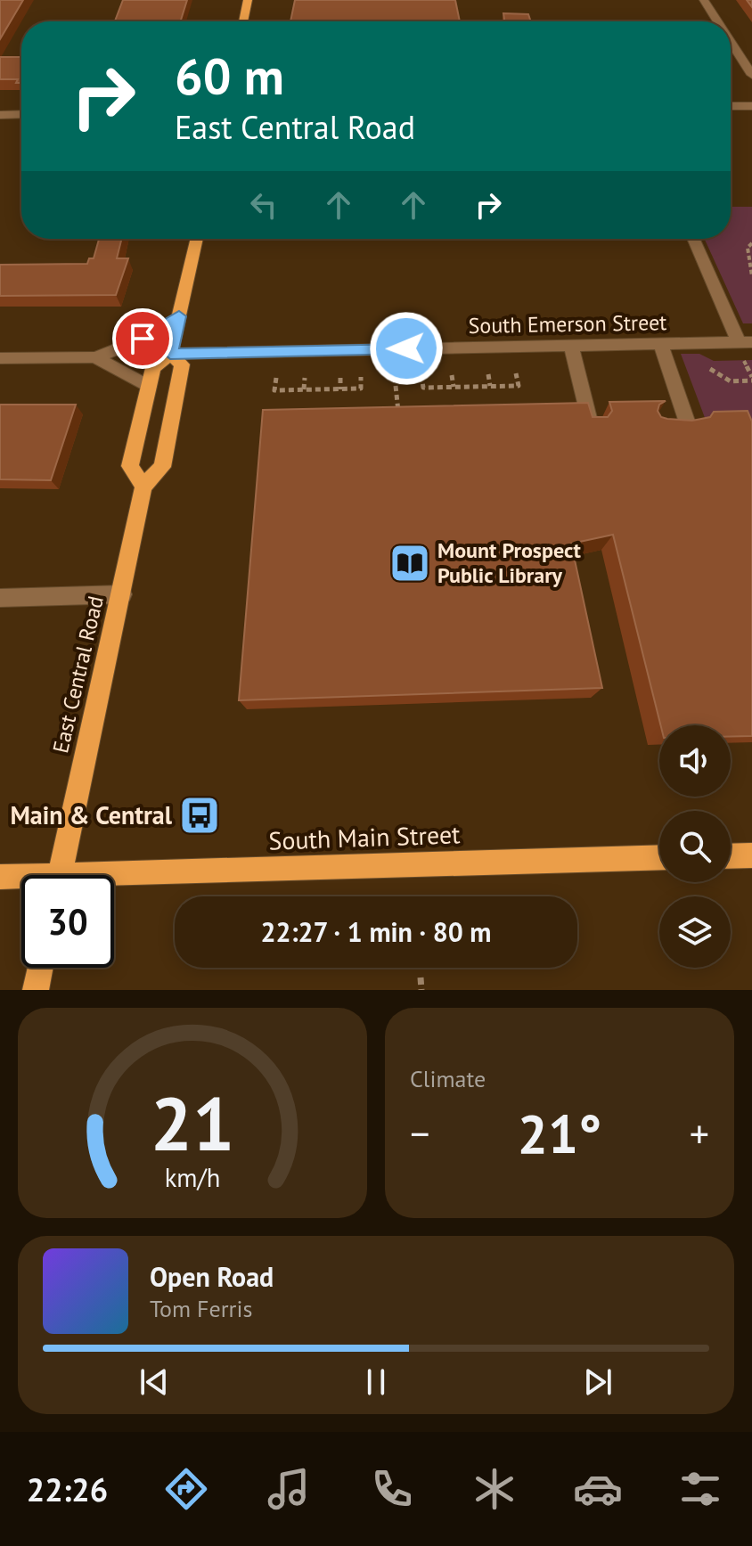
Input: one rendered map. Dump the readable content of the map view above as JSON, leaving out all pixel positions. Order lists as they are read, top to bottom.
{
  "streets": {
    "main road": ["East Central Road", "South Main Street"],
    "street": ["South Emerson Street"]
  },
  "crossings": [
    ["South Emerson Street", "East Central Road"]
  ],
  "places": {
    "library": ["Mount Prospect Public Library"],
    "bus stop": ["Main & Central"]
  },
  "page": {
    "turn": ["60 m", "East Central Road"],
    "limit": "30",
    "trip": "22:27 · 1 min · 80 m",
    "tile": "Climate",
    "heat": ["−", "21°", "+"],
    "song": ["Open Road", "Tom Ferris"],
    "tabs": "22:26",
    "gauge": ["21", "km/h"]
  }
}
